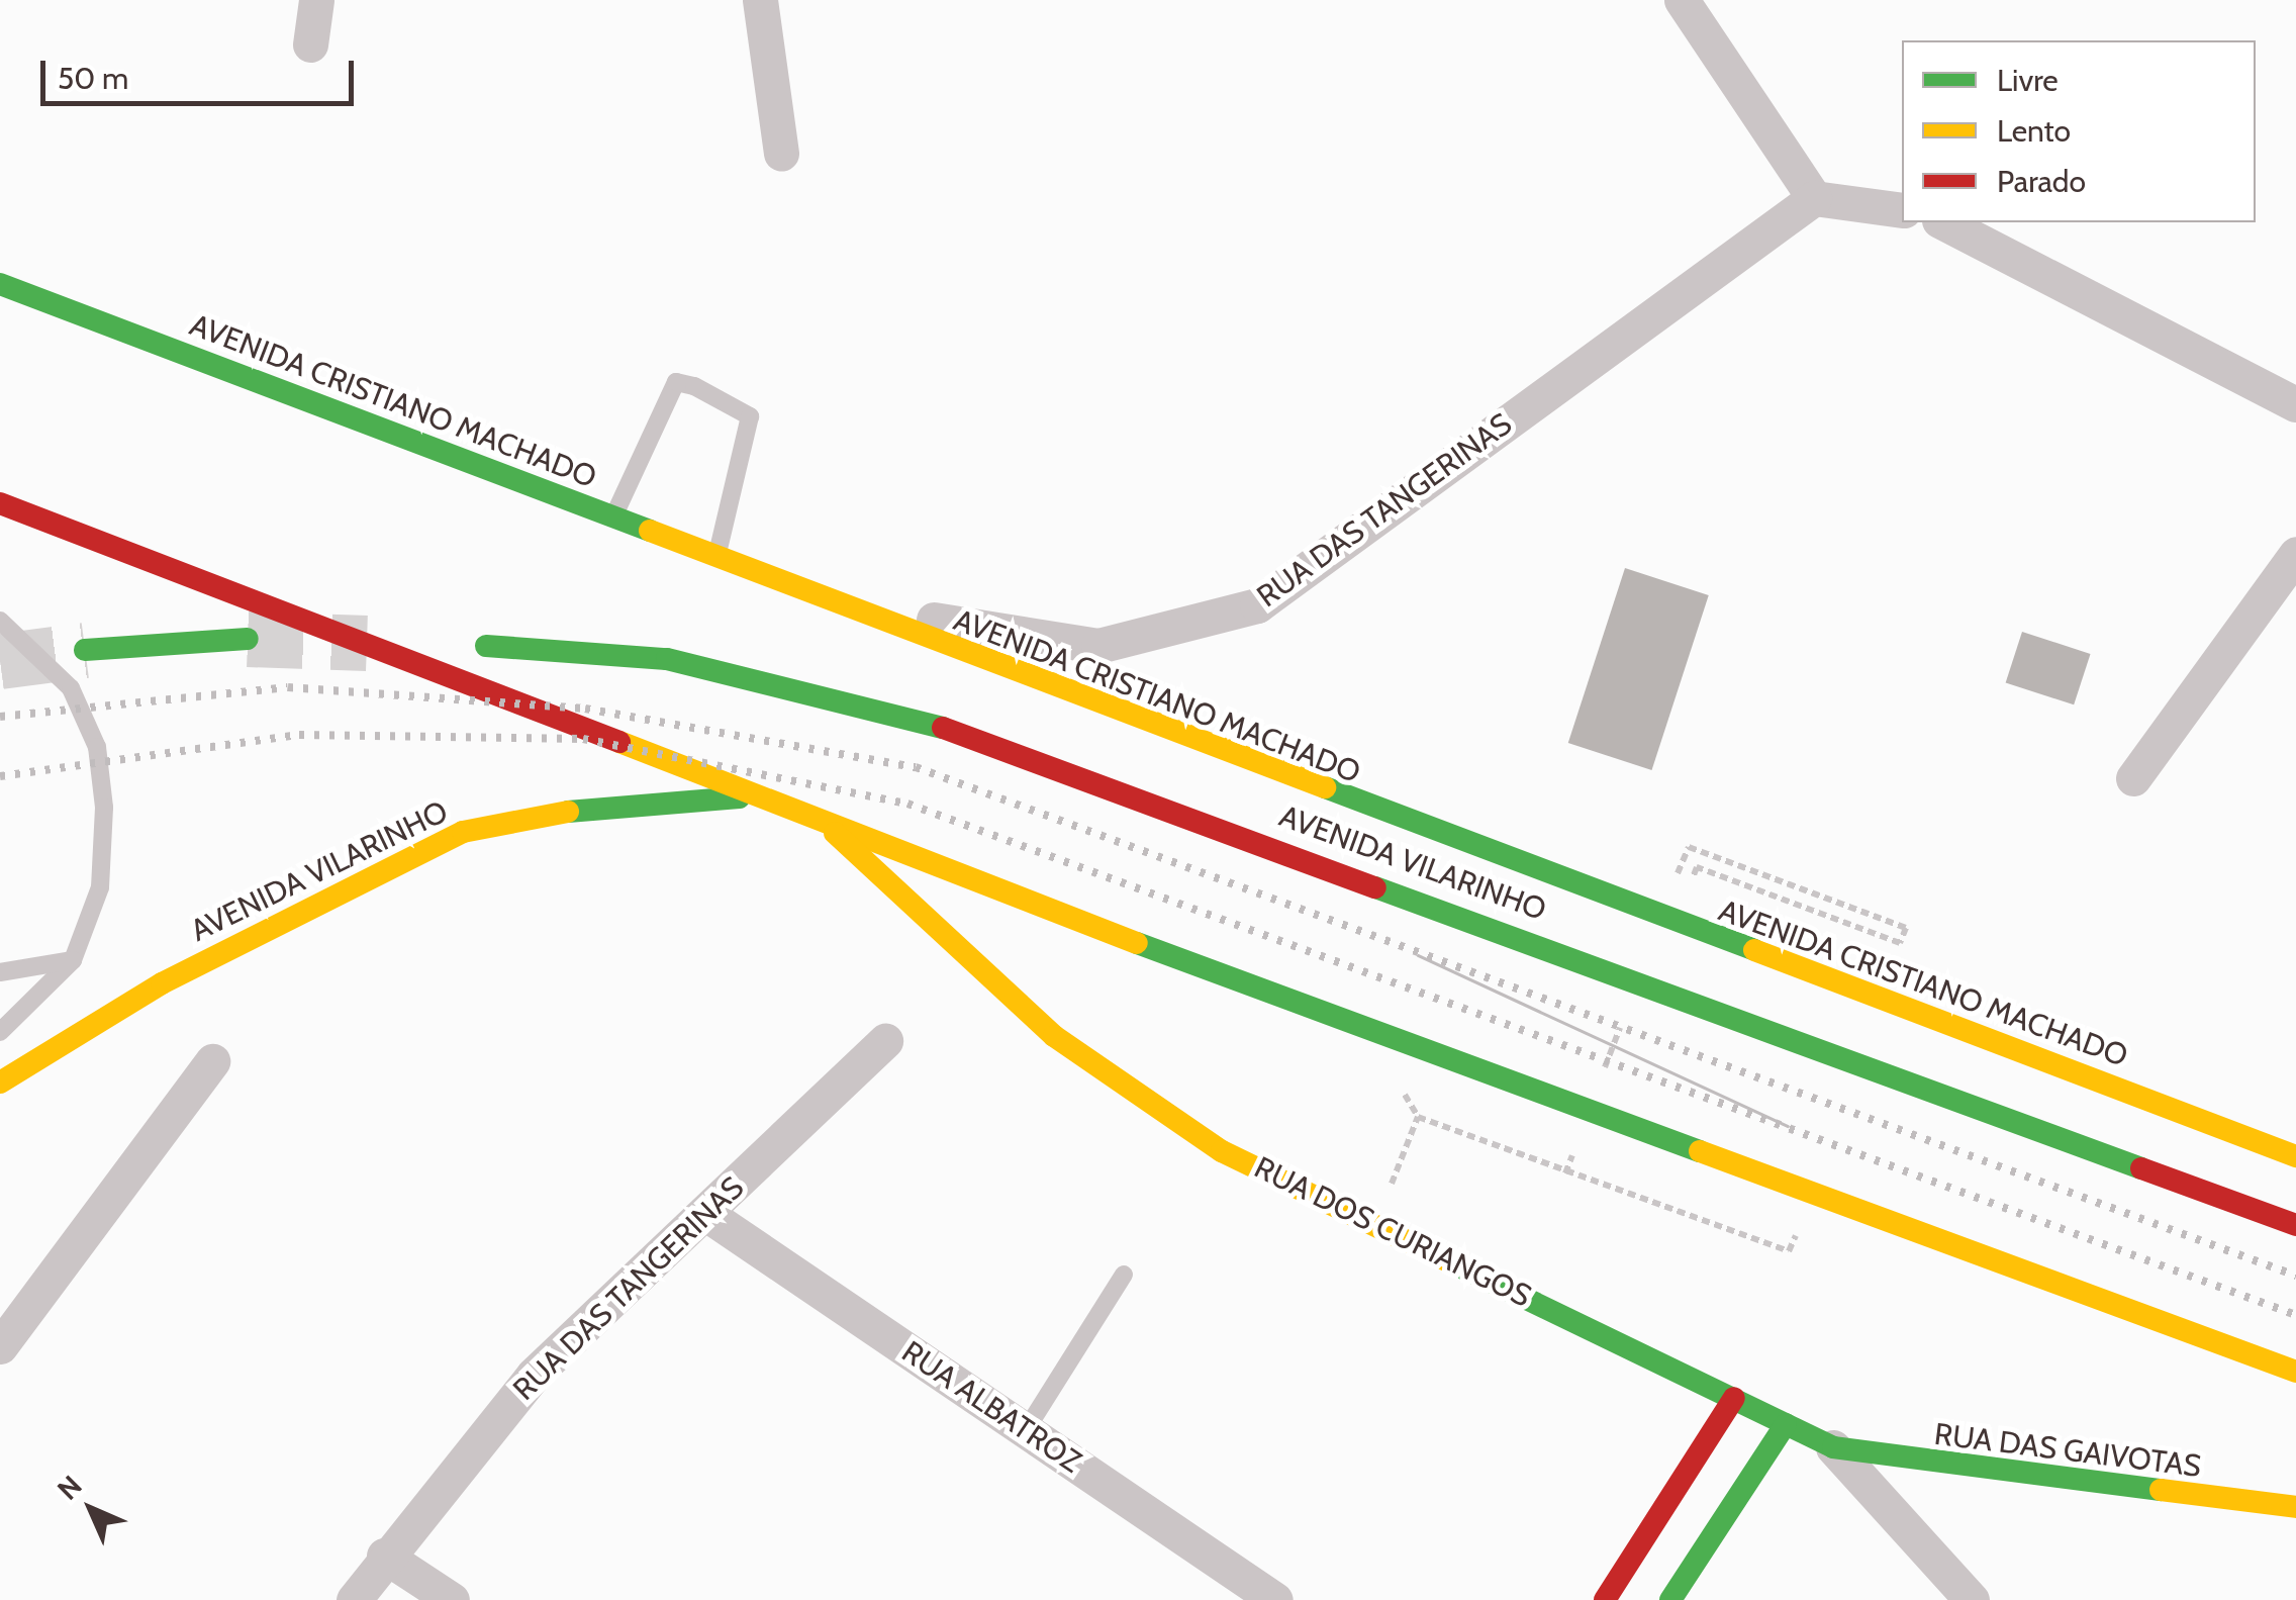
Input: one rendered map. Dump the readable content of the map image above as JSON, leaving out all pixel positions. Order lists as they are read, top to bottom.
{
  "streets": {
    "main road": [
      "AVENIDA CRISTIANO MACHADO",
      "AVENIDA VILARINHO",
      "RUA DOS CURIANGOS",
      "RUA DAS GAIVOTAS"
    ],
    "street": ["RUA DAS TANGERINAS", "RUA ALBATROZ"]
  },
  "crossings": [
    ["AVENIDA CRISTIANO MACHADO", "RUA DAS TANGERINAS"],
    ["RUA DAS TANGERINAS", "RUA ALBATROZ"],
    ["RUA DOS CURIANGOS", "RUA DAS GAIVOTAS"]
  ],
  "legend": ["Livre", "Lento", "Parado"],
  "scale_bar": "50 m",
  "north": "top left"
}
